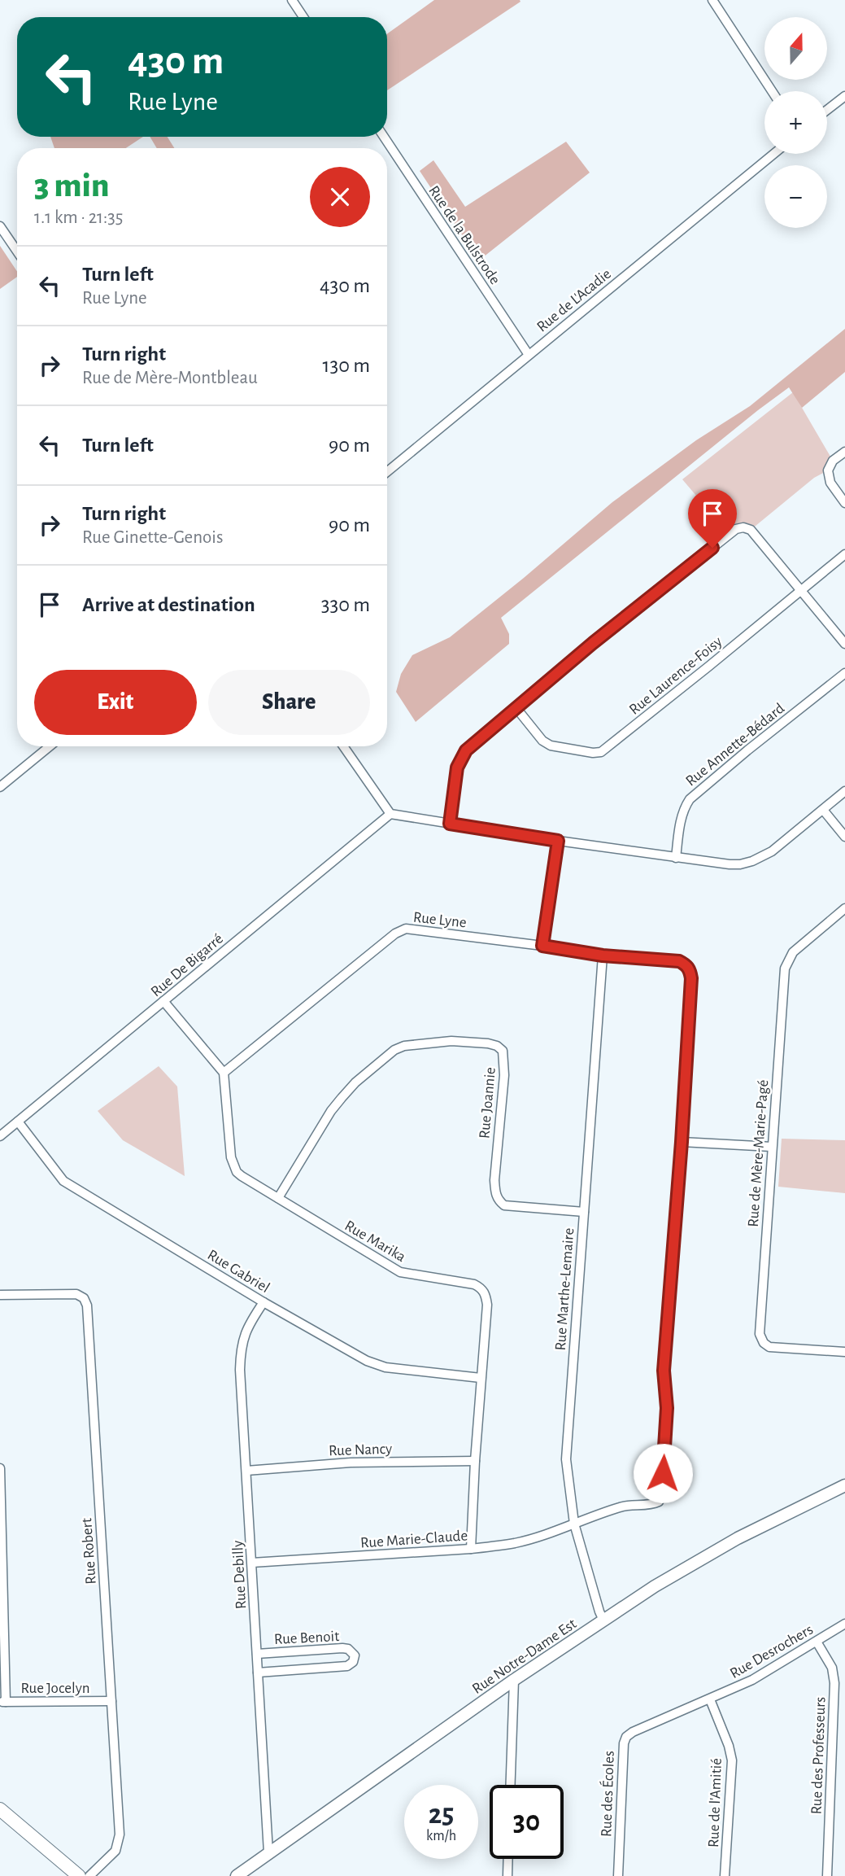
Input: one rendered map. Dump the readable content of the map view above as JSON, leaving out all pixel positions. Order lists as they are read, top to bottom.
{
  "streets": {
    "street": [
      "Rue de la Bulstrode",
      "Rue de L'Acadie",
      "Rue Laurence-Foisy",
      "Rue Annette-Bédard",
      "Rue Lyne",
      "Rue De Bigarré",
      "Rue Joannie",
      "Rue de Mère-Marie-Pagé",
      "Rue Marika",
      "Rue Gabriel",
      "Rue Marthe-Lemaire",
      "Rue Nancy",
      "Rue Marie-Claude",
      "Rue Robert",
      "Rue Debilly",
      "Rue Benoit",
      "Rue Desrochers",
      "Rue Notre-Dame Est",
      "Rue Jocelyn",
      "Rue des Professeurs",
      "Rue des Écoles",
      "Rue de l'Amitié"
    ]
  },
  "crossings": [
    ["Rue de la Bulstrode", "Rue de L'Acadie"],
    ["Rue Lyne", "Rue Marika"],
    ["Rue Lyne", "Rue Marthe-Lemaire"],
    ["Rue Lyne", "Rue Marie-Claude"],
    ["Rue De Bigarré", "Rue Gabriel"],
    ["Rue Joannie", "Rue Marika"],
    ["Rue Joannie", "Rue Marthe-Lemaire"],
    ["Rue Marika", "Rue Gabriel"],
    ["Rue Marika", "Rue Nancy"],
    ["Rue Marika", "Rue Marie-Claude"],
    ["Rue Gabriel", "Rue Debilly"],
    ["Rue Marthe-Lemaire", "Rue Marie-Claude"],
    ["Rue Marthe-Lemaire", "Rue Notre-Dame Est"],
    ["Rue Nancy", "Rue Debilly"],
    ["Rue Marie-Claude", "Rue Debilly"],
    ["Rue Robert", "Rue Jocelyn"],
    ["Rue Debilly", "Rue Benoit"],
    ["Rue Debilly", "Rue Notre-Dame Est"],
    ["Rue Desrochers", "Rue des Professeurs"],
    ["Rue Desrochers", "Rue des Écoles"],
    ["Rue Desrochers", "Rue de l'Amitié"],
    ["Rue des Écoles", "Rue de l'Amitié"]
  ],
  "north": "top",
  "page": {
    "map_buttons": ["+", "−"],
    "turn": ["430 m", "Rue Lyne"],
    "heading": ["3 min", "1.1 km · 21:35"],
    "list": [
      {
        "name": "Turn left",
        "note": "Rue Lyne",
        "value": "430 m"
      },
      {
        "name": "Turn right",
        "note": "Rue de Mère-Montbleau",
        "value": "130 m"
      },
      {
        "name": "Turn left",
        "value": "90 m"
      },
      {
        "name": "Turn right",
        "note": "Rue Ginette-Genois",
        "value": "90 m"
      },
      {
        "name": "Arrive at destination",
        "value": "330 m"
      }
    ],
    "buttons": ["Exit", "Share"],
    "speed": "25 km/h",
    "limit": "30"
  }
}
